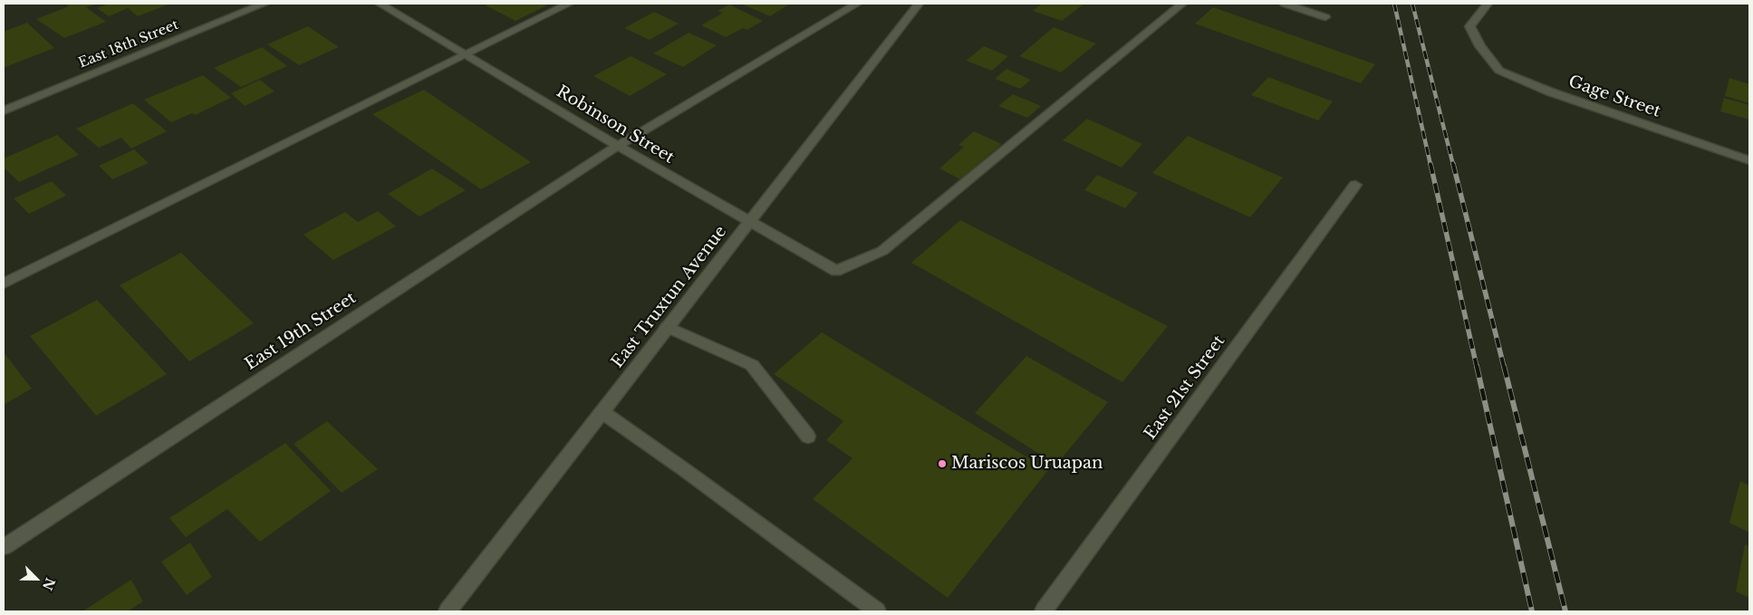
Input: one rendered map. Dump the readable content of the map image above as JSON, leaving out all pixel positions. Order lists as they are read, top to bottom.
{
  "streets": {
    "street": [
      "East 18th Street",
      "Gage Street",
      "Robinson Street",
      "East Truxtun Avenue",
      "East 19th Street",
      "East 21st Street"
    ]
  },
  "crossings": [
    ["Robinson Street", "East Truxtun Avenue"],
    ["Robinson Street", "East 19th Street"]
  ],
  "places": ["Mariscos Uruapan"],
  "north": "bottom right"
}
